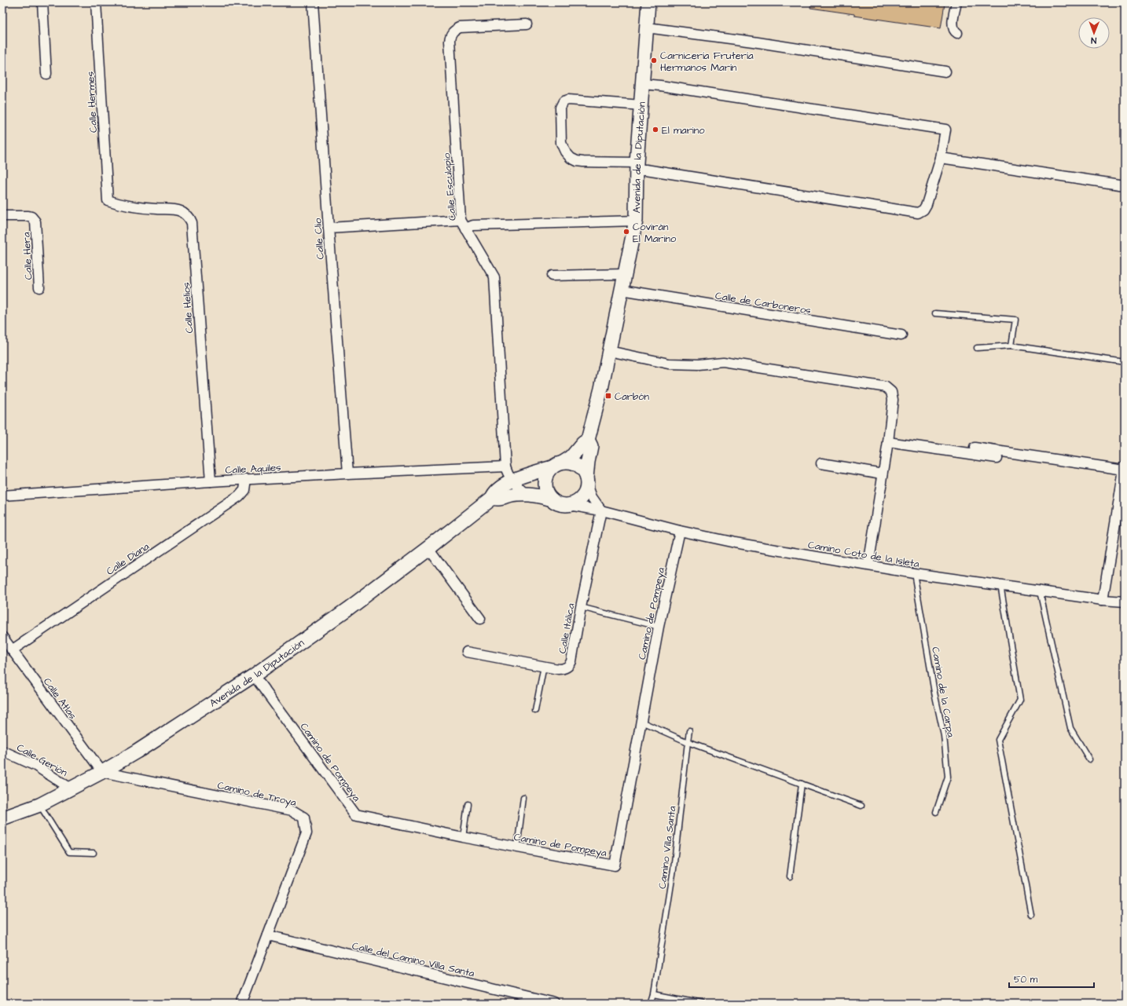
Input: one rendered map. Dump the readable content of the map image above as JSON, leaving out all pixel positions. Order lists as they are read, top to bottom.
{
  "streets": {
    "street": [
      "Calle Hermes",
      "Avenida de la Diputación",
      "Calle Esculapio",
      "Calle Clio",
      "Calle Hera",
      "Calle de Carboneros",
      "Calle Helios",
      "Calle Aquiles",
      "Camino Coto de la Isleta",
      "Calle Diana",
      "Camino de Pompeya",
      "Calle Itálica",
      "Calle Atlas",
      "Calle Gerión",
      "Camino de Troya",
      "Calle del Camino Villa Santa"
    ],
    "lane": ["Camino de la Carpa", "Camino Villa Santa"]
  },
  "crossings": [
    ["Calle Hermes", "Calle Helios"],
    ["Avenida de la Diputación", "Calle Esculapio"],
    ["Avenida de la Diputación", "Calle de Carboneros"],
    ["Avenida de la Diputación", "Camino Coto de la Isleta"],
    ["Avenida de la Diputación", "Camino de Pompeya"],
    ["Avenida de la Diputación", "Calle Atlas"],
    ["Avenida de la Diputación", "Calle Gerión"],
    ["Avenida de la Diputación", "Camino de Troya"],
    ["Calle Esculapio", "Calle Aquiles"],
    ["Calle Clio", "Calle Aquiles"],
    ["Calle Helios", "Calle Aquiles"],
    ["Calle Aquiles", "Calle Diana"],
    ["Camino Coto de la Isleta", "Camino de Pompeya"],
    ["Camino Coto de la Isleta", "Calle Itálica"],
    ["Camino Coto de la Isleta", "Camino de la Carpa"],
    ["Calle Diana", "Calle Atlas"],
    ["Calle Atlas", "Camino de Troya"],
    ["Camino de Troya", "Calle del Camino Villa Santa"]
  ],
  "places": {
    "other": ["Carnicería Frutería Hermanos Marín", "El marino", "Covirán El Marino"],
    "transit": ["Carbón"]
  },
  "scale_bar": "50 m",
  "north": "bottom"
}
